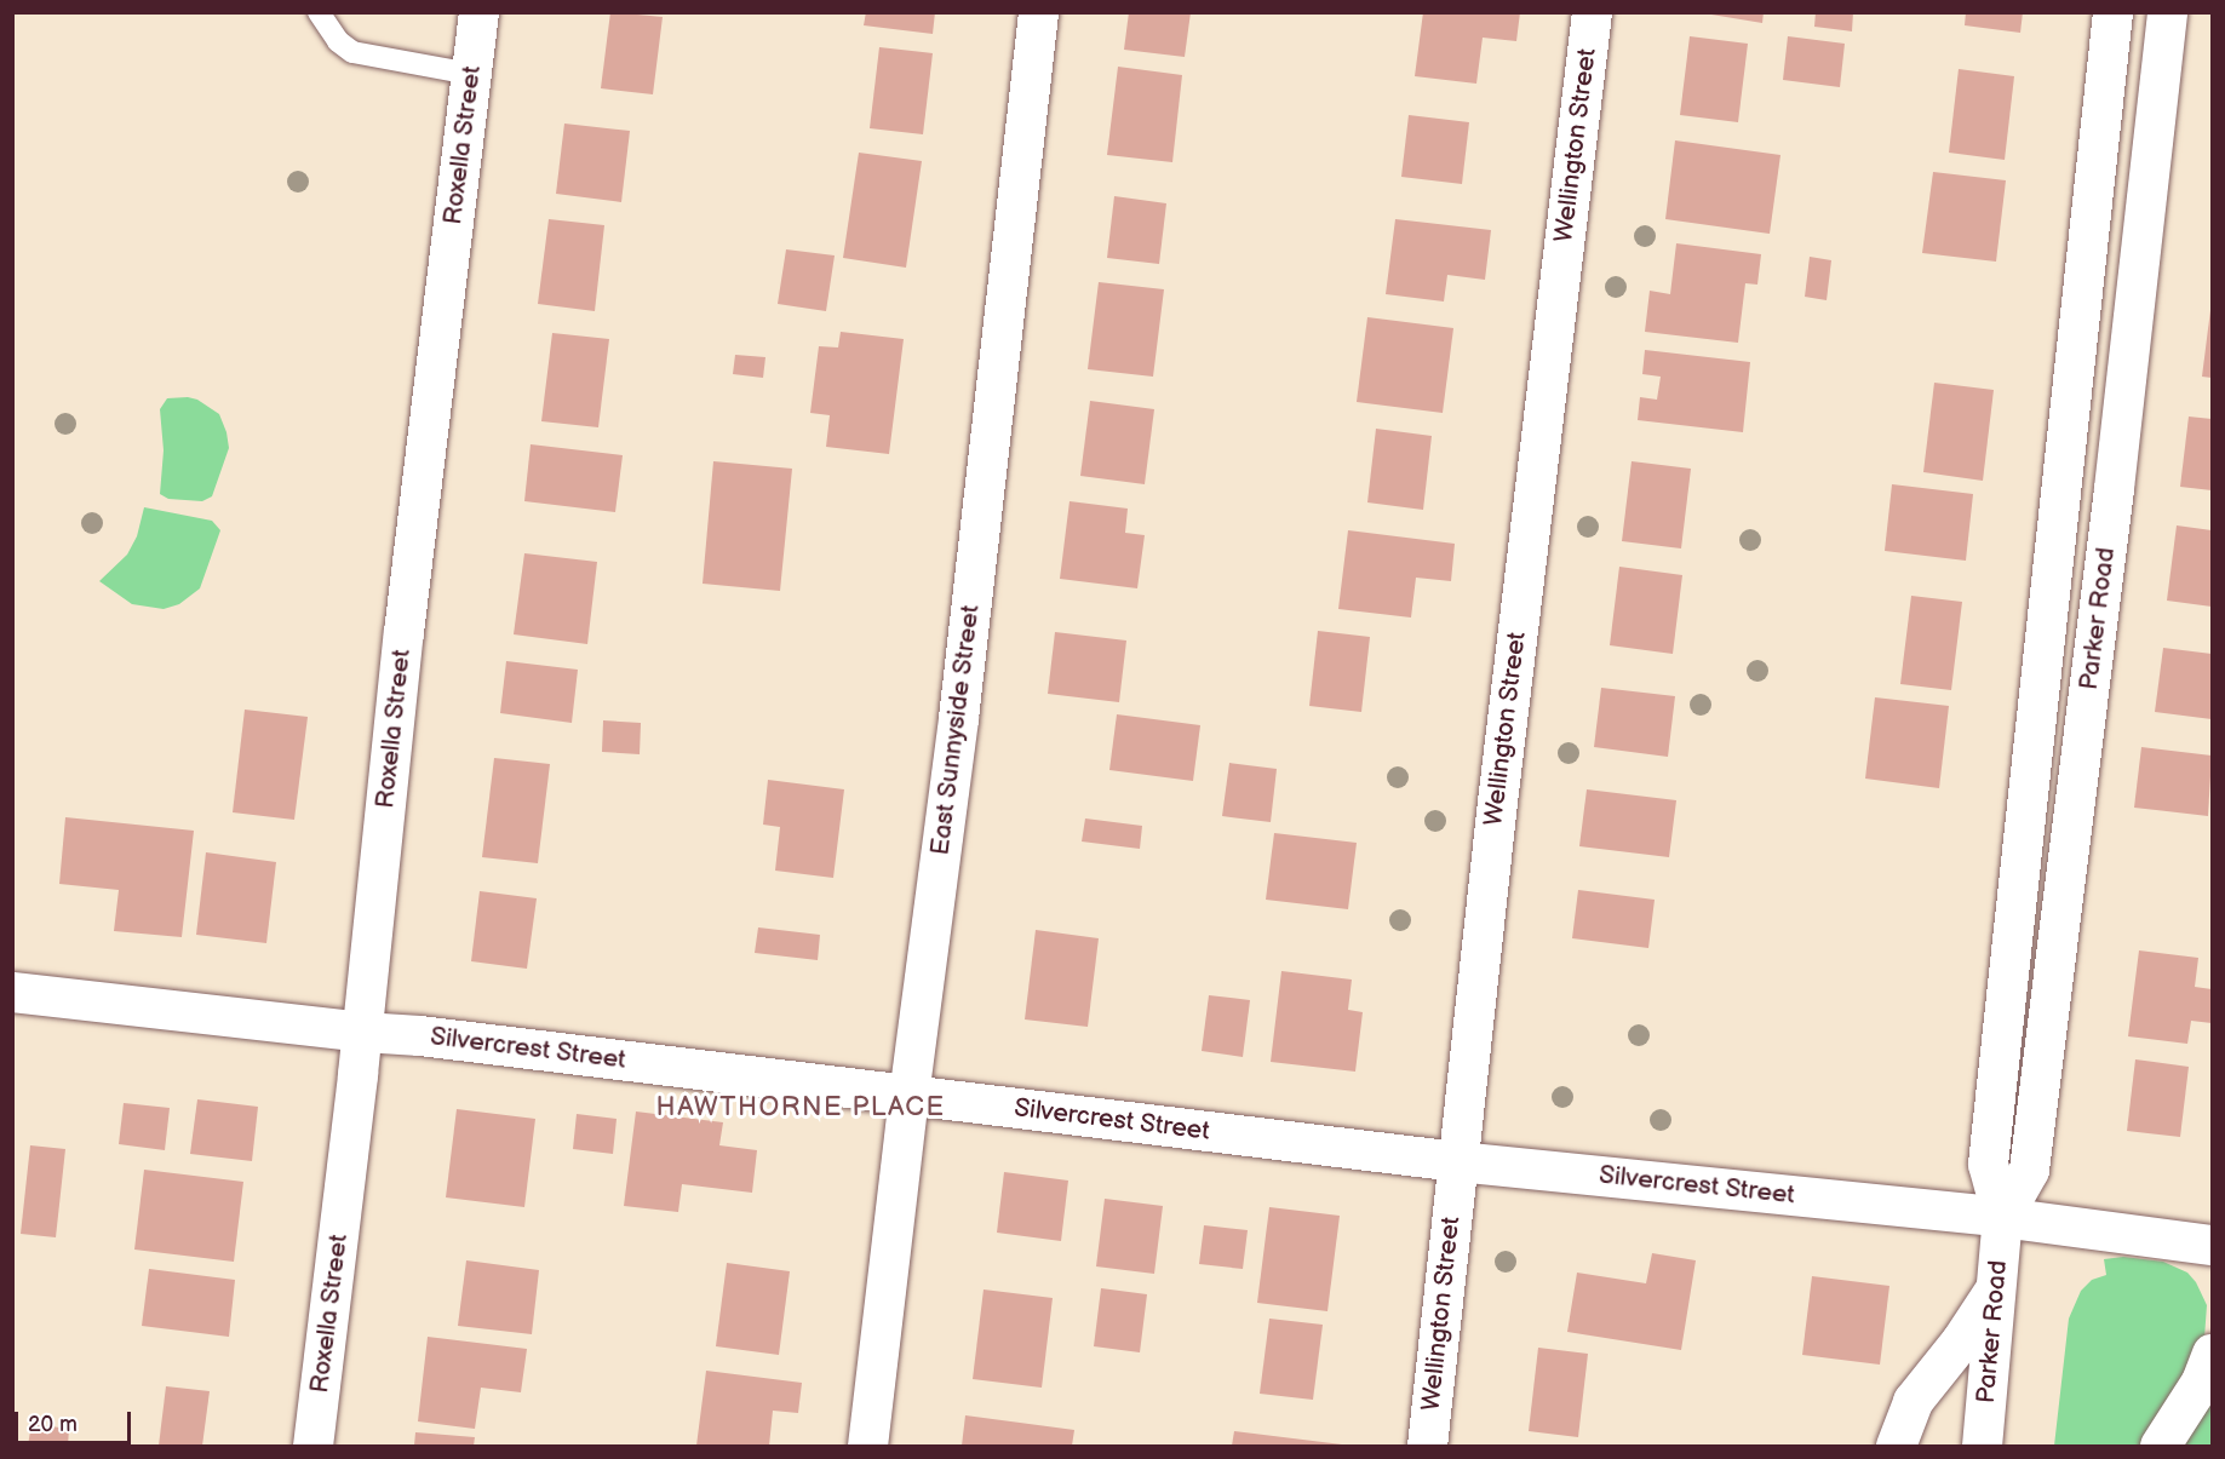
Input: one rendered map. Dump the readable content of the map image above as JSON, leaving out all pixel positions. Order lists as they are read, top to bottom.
{
  "streets": {
    "street": [
      "Roxella Street",
      "Wellington Street",
      "Parker Road",
      "East Sunnyside Street",
      "Silvercrest Street"
    ]
  },
  "crossings": [
    ["Roxella Street", "Silvercrest Street"],
    ["Wellington Street", "Silvercrest Street"],
    ["Parker Road", "Silvercrest Street"],
    ["East Sunnyside Street", "Silvercrest Street"]
  ],
  "districts": ["HAWTHORNE PLACE"],
  "scale_bar": "20 m"
}
